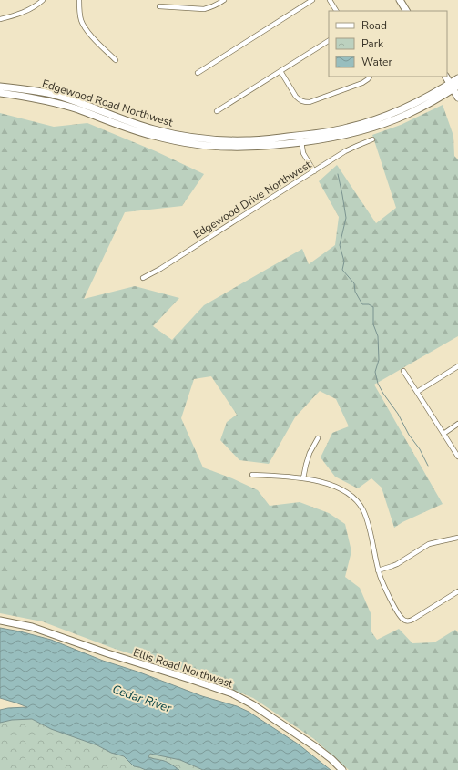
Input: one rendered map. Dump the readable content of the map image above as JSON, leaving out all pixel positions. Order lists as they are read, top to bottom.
{
  "streets": {
    "main road": ["Edgewood Road Northwest", "Ellis Road Northwest"],
    "street": ["Edgewood Drive Northwest"]
  },
  "water": ["Cedar River"],
  "legend": ["Road", "Park", "Water"]
}
